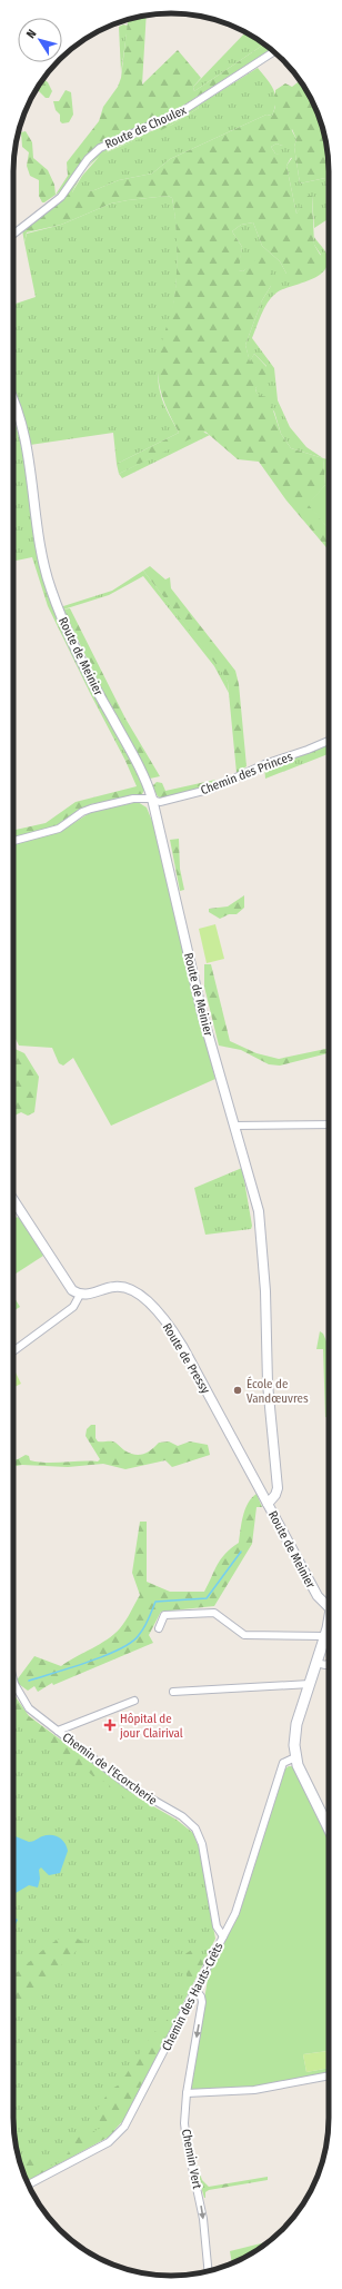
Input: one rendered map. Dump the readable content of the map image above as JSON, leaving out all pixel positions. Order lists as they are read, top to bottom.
{
  "streets": {
    "street": [
      "Route de Choulex",
      "Route de Meinier",
      "Chemin des Princes",
      "Route de Pressy",
      "Chemin de l'Ecorcherie",
      "Chemin des Hauts-Crêts",
      "Chemin Vert"
    ]
  },
  "crossings": [
    ["Route de Meinier", "Chemin des Princes"],
    ["Route de Meinier", "Route de Pressy"],
    ["Chemin de l'Ecorcherie", "Chemin des Hauts-Crêts"],
    ["Chemin des Hauts-Crêts", "Chemin Vert"]
  ],
  "one_way": ["Chemin Vert"],
  "places": {
    "other": ["École de Vandœuvres"],
    "health": ["Hôpital de jour Clairival"]
  },
  "north": "top left"
}
